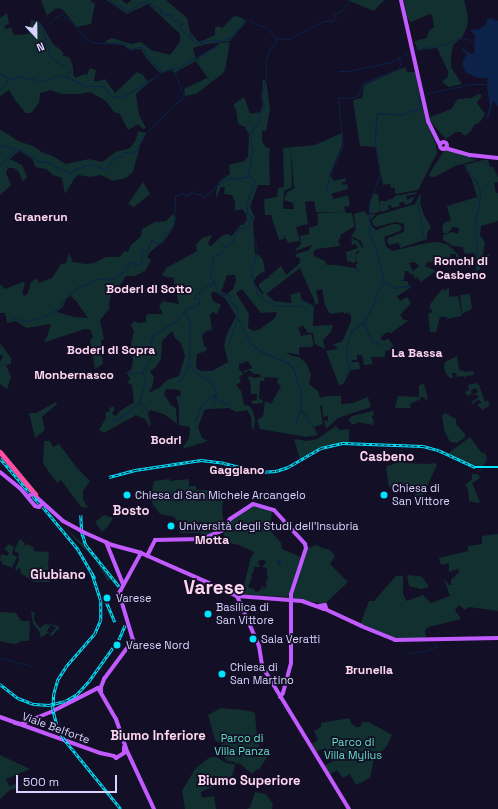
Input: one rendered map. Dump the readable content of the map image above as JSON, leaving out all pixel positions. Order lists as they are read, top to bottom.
{
  "streets": {
    "main road": ["Viale Belforte"]
  },
  "districts": [
    "Granerun",
    "Ronchi di Casbeno",
    "Boderi di Sotto",
    "Boderi di Sopra",
    "La Bassa",
    "Monbernasco",
    "Bodri",
    "Casbeno",
    "Gaggiano",
    "Bosto",
    "Motta",
    "Giubiano",
    "Varese",
    "Brunella",
    "Biumo Inferiore",
    "Biumo Superiore"
  ],
  "parks": ["Parco di Villa Panza", "Parco di Villa Mylius"],
  "places": [
    "Chiesa di San Michele Arcangelo",
    "Chiesa di San Vittore",
    "Università degli Studi dell'Insubria",
    "Varese",
    "Basilica di San Vittore",
    "Sala Veratti",
    "Varese Nord",
    "Chiesa di San Martino"
  ],
  "scale_bar": "500 m",
  "north": "bottom"
}
